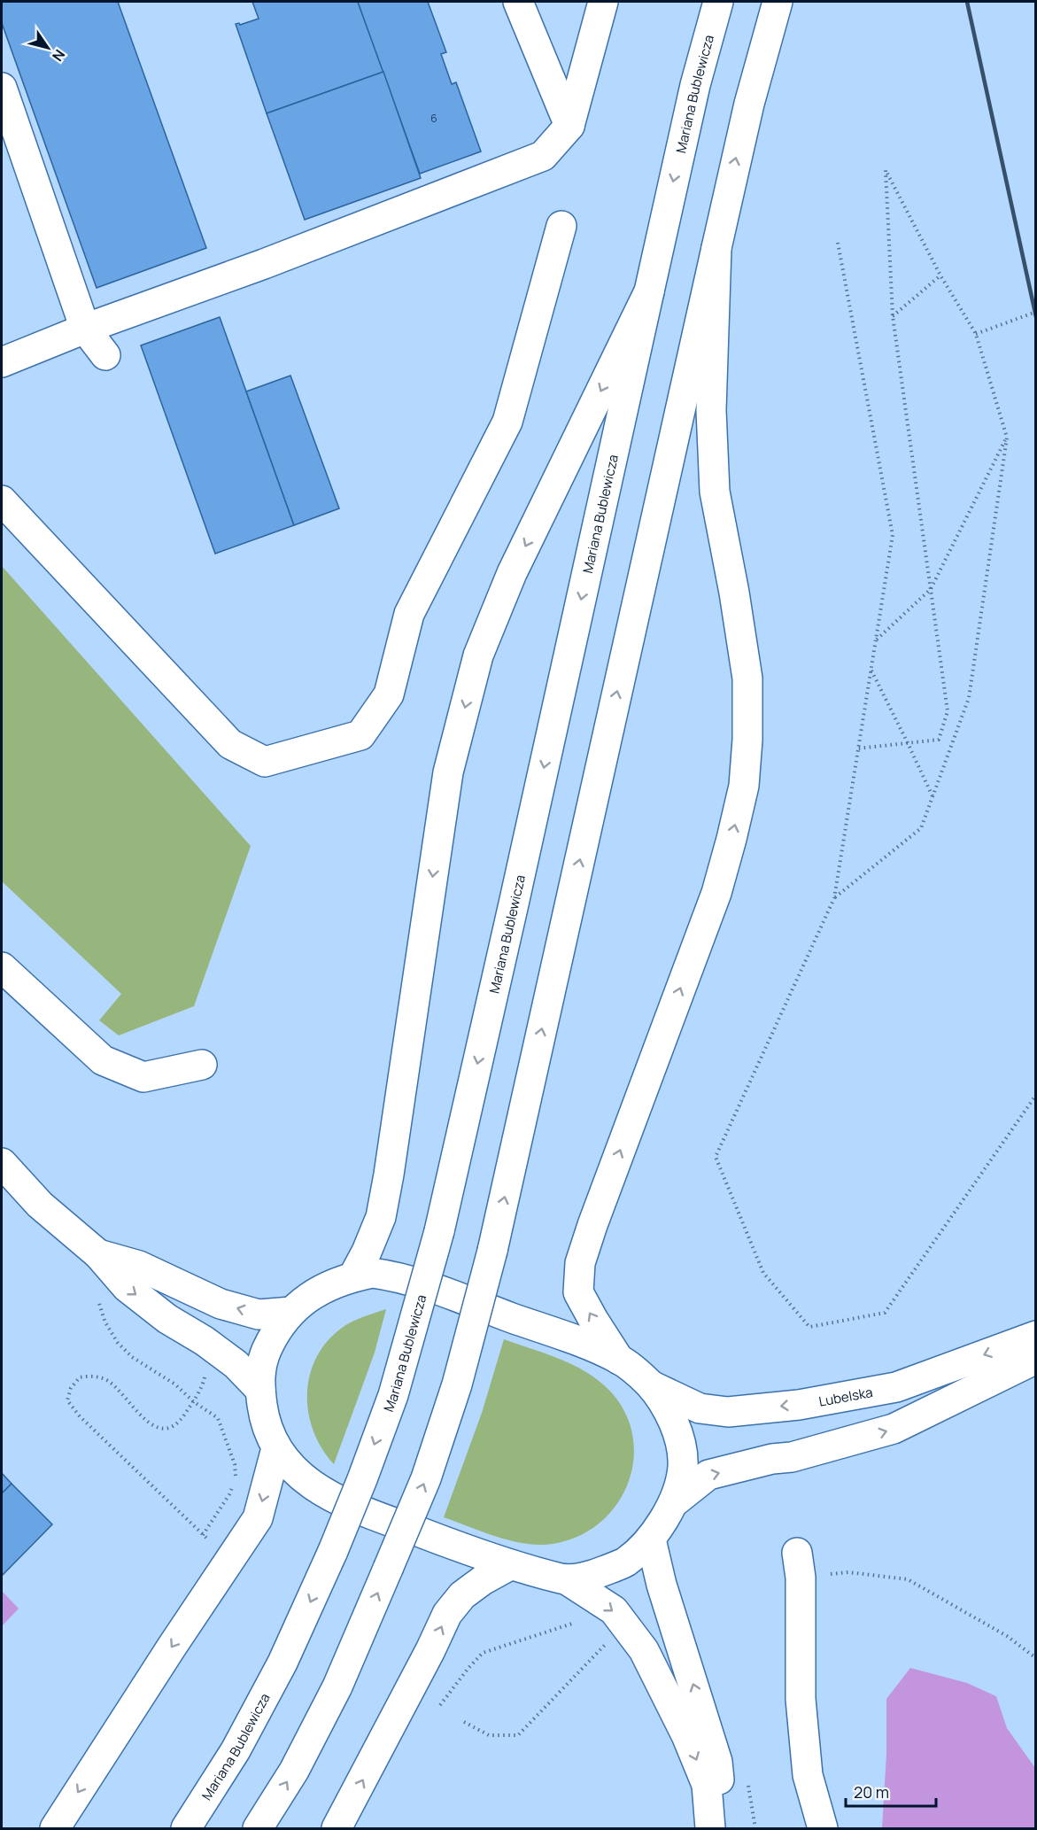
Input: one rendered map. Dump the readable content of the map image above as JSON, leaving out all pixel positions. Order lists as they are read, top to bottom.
{
  "streets": {
    "main road": ["Mariana Bublewicza", "Lubelska"]
  },
  "house_numbers": ["6"],
  "scale_bar": "20 m",
  "north": "bottom right"
}
